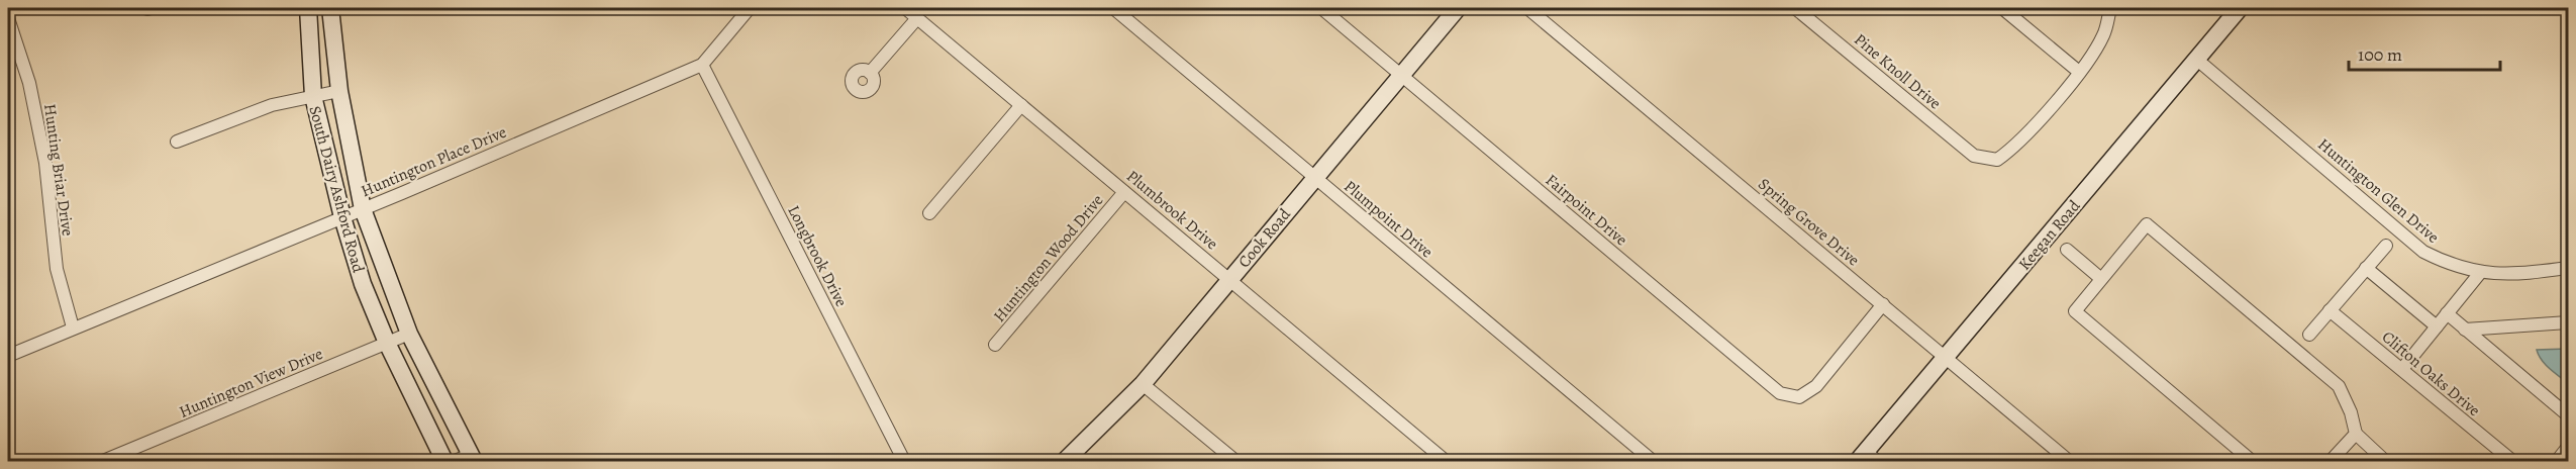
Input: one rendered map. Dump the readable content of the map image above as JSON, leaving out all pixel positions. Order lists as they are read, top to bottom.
{
  "streets": {
    "street": [
      "Pine Knoll Drive",
      "Huntington Place Drive",
      "Hunting Briar Drive",
      "South Dairy Ashford Road",
      "Huntington Glen Drive",
      "Plumbrook Drive",
      "Fairpoint Drive",
      "Plumpoint Drive",
      "Spring Grove Drive",
      "Keegan Road",
      "Cook Road",
      "Longbrook Drive",
      "Huntington Wood Drive",
      "Clifton Oaks Drive",
      "Huntington View Drive"
    ]
  },
  "crossings": [
    ["Huntington Place Drive", "Hunting Briar Drive"],
    ["Huntington Place Drive", "South Dairy Ashford Road"],
    ["Huntington Place Drive", "Longbrook Drive"],
    ["South Dairy Ashford Road", "Huntington View Drive"],
    ["Huntington Glen Drive", "Keegan Road"],
    ["Plumbrook Drive", "Cook Road"],
    ["Plumbrook Drive", "Huntington Wood Drive"],
    ["Fairpoint Drive", "Spring Grove Drive"],
    ["Fairpoint Drive", "Cook Road"],
    ["Plumpoint Drive", "Cook Road"],
    ["Spring Grove Drive", "Keegan Road"]
  ],
  "scale_bar": "100 m"
}
